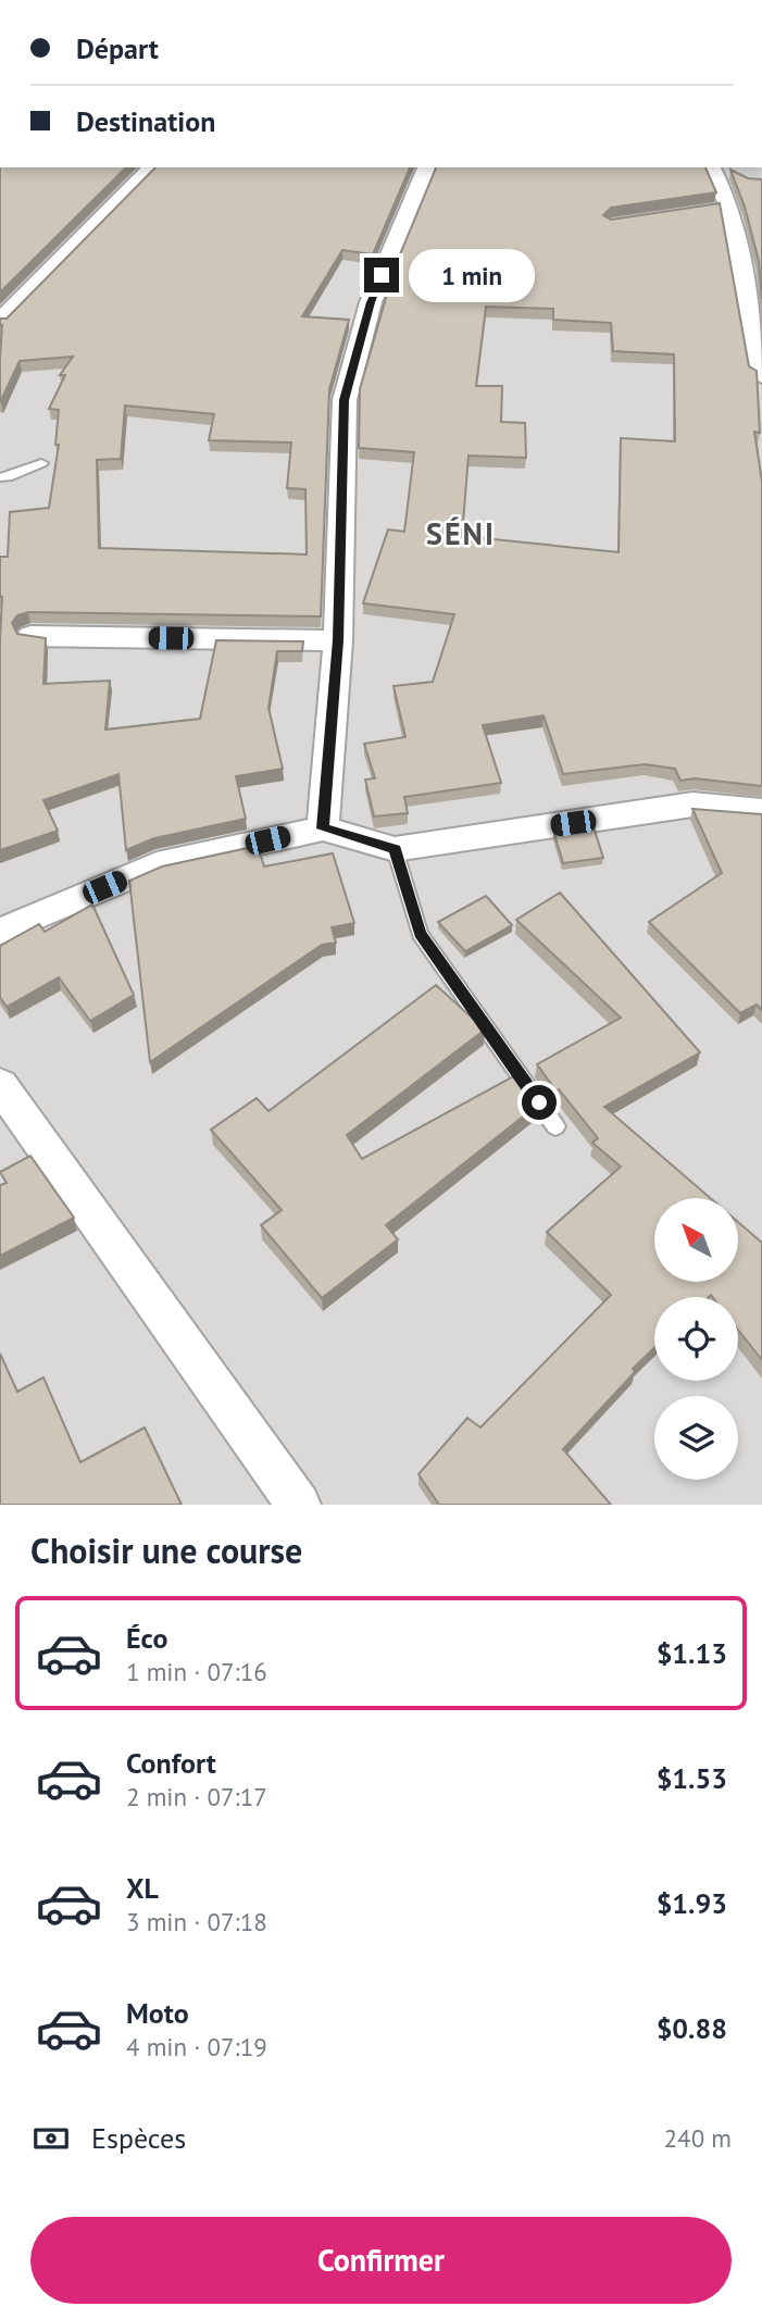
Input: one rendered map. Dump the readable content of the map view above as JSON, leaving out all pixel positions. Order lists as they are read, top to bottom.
{
  "districts": ["SÉNI"],
  "north": "top left",
  "page": {
    "banner": ["Départ", "Destination"],
    "bubble": "1 min",
    "heading": "Choisir une course",
    "list": [
      {
        "name": "Éco",
        "note": "1 min · 07:16",
        "value": "$1.13"
      },
      {
        "name": "Confort",
        "note": "2 min · 07:17",
        "value": "$1.53"
      },
      {
        "name": "XL",
        "note": "3 min · 07:18",
        "value": "$1.93"
      },
      {
        "name": "Moto",
        "note": "4 min · 07:19",
        "value": "$0.88"
      }
    ],
    "pay": ["Espèces", "240 m"],
    "buttons": "Confirmer"
  }
}
